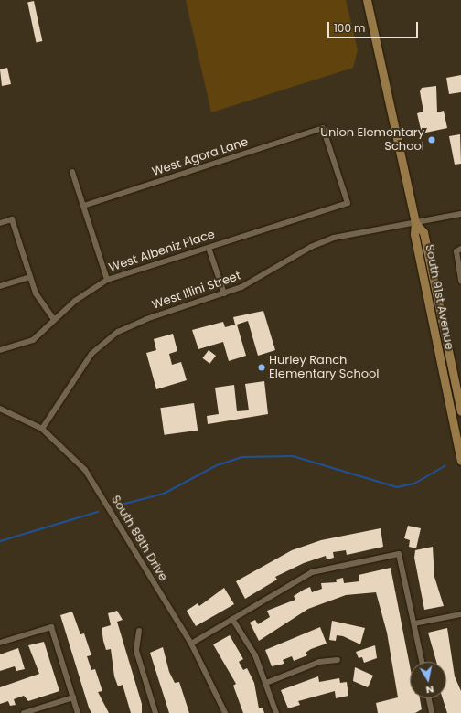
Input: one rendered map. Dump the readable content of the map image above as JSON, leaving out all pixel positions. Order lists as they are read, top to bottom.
{
  "streets": {
    "main road": ["South 91st Avenue"],
    "street": [
      "West Agora Lane",
      "West Albeniz Place",
      "West Illini Street",
      "South 89th Drive"
    ]
  },
  "crossings": [
    ["West Agora Lane", "West Albeniz Place"],
    ["West Illini Street", "South 91st Avenue"],
    ["West Illini Street", "South 89th Drive"]
  ],
  "places": ["Union Elementary School", "Hurley Ranch Elementary School"],
  "scale_bar": "100 m",
  "north": "bottom"
}
